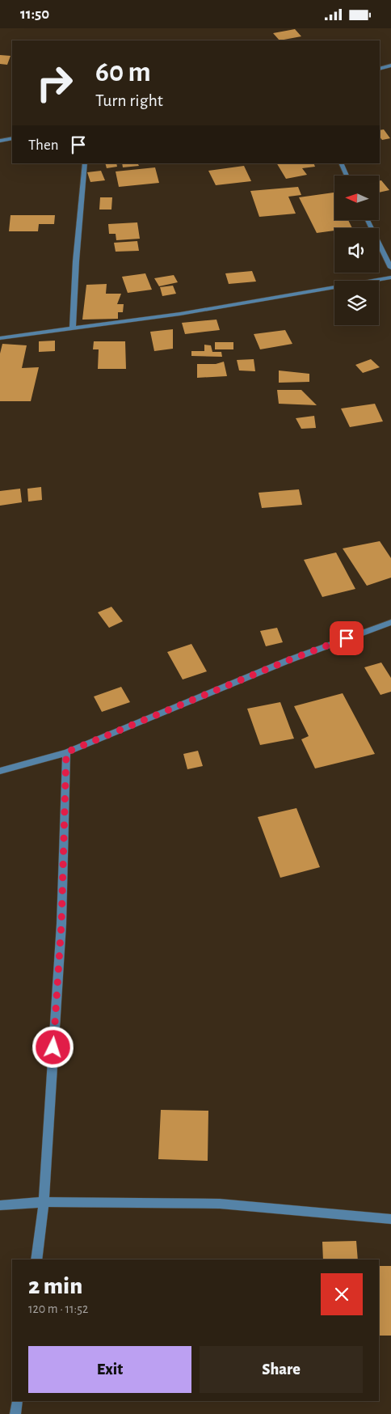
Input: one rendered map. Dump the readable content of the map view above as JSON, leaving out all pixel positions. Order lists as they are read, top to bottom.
{
  "north": "left",
  "page": {
    "status": "11:50",
    "turn": ["60 m", "Turn right"],
    "then": "Then",
    "heading": ["2 min", "120 m · 11:52"],
    "buttons": ["Exit", "Share"]
  }
}
